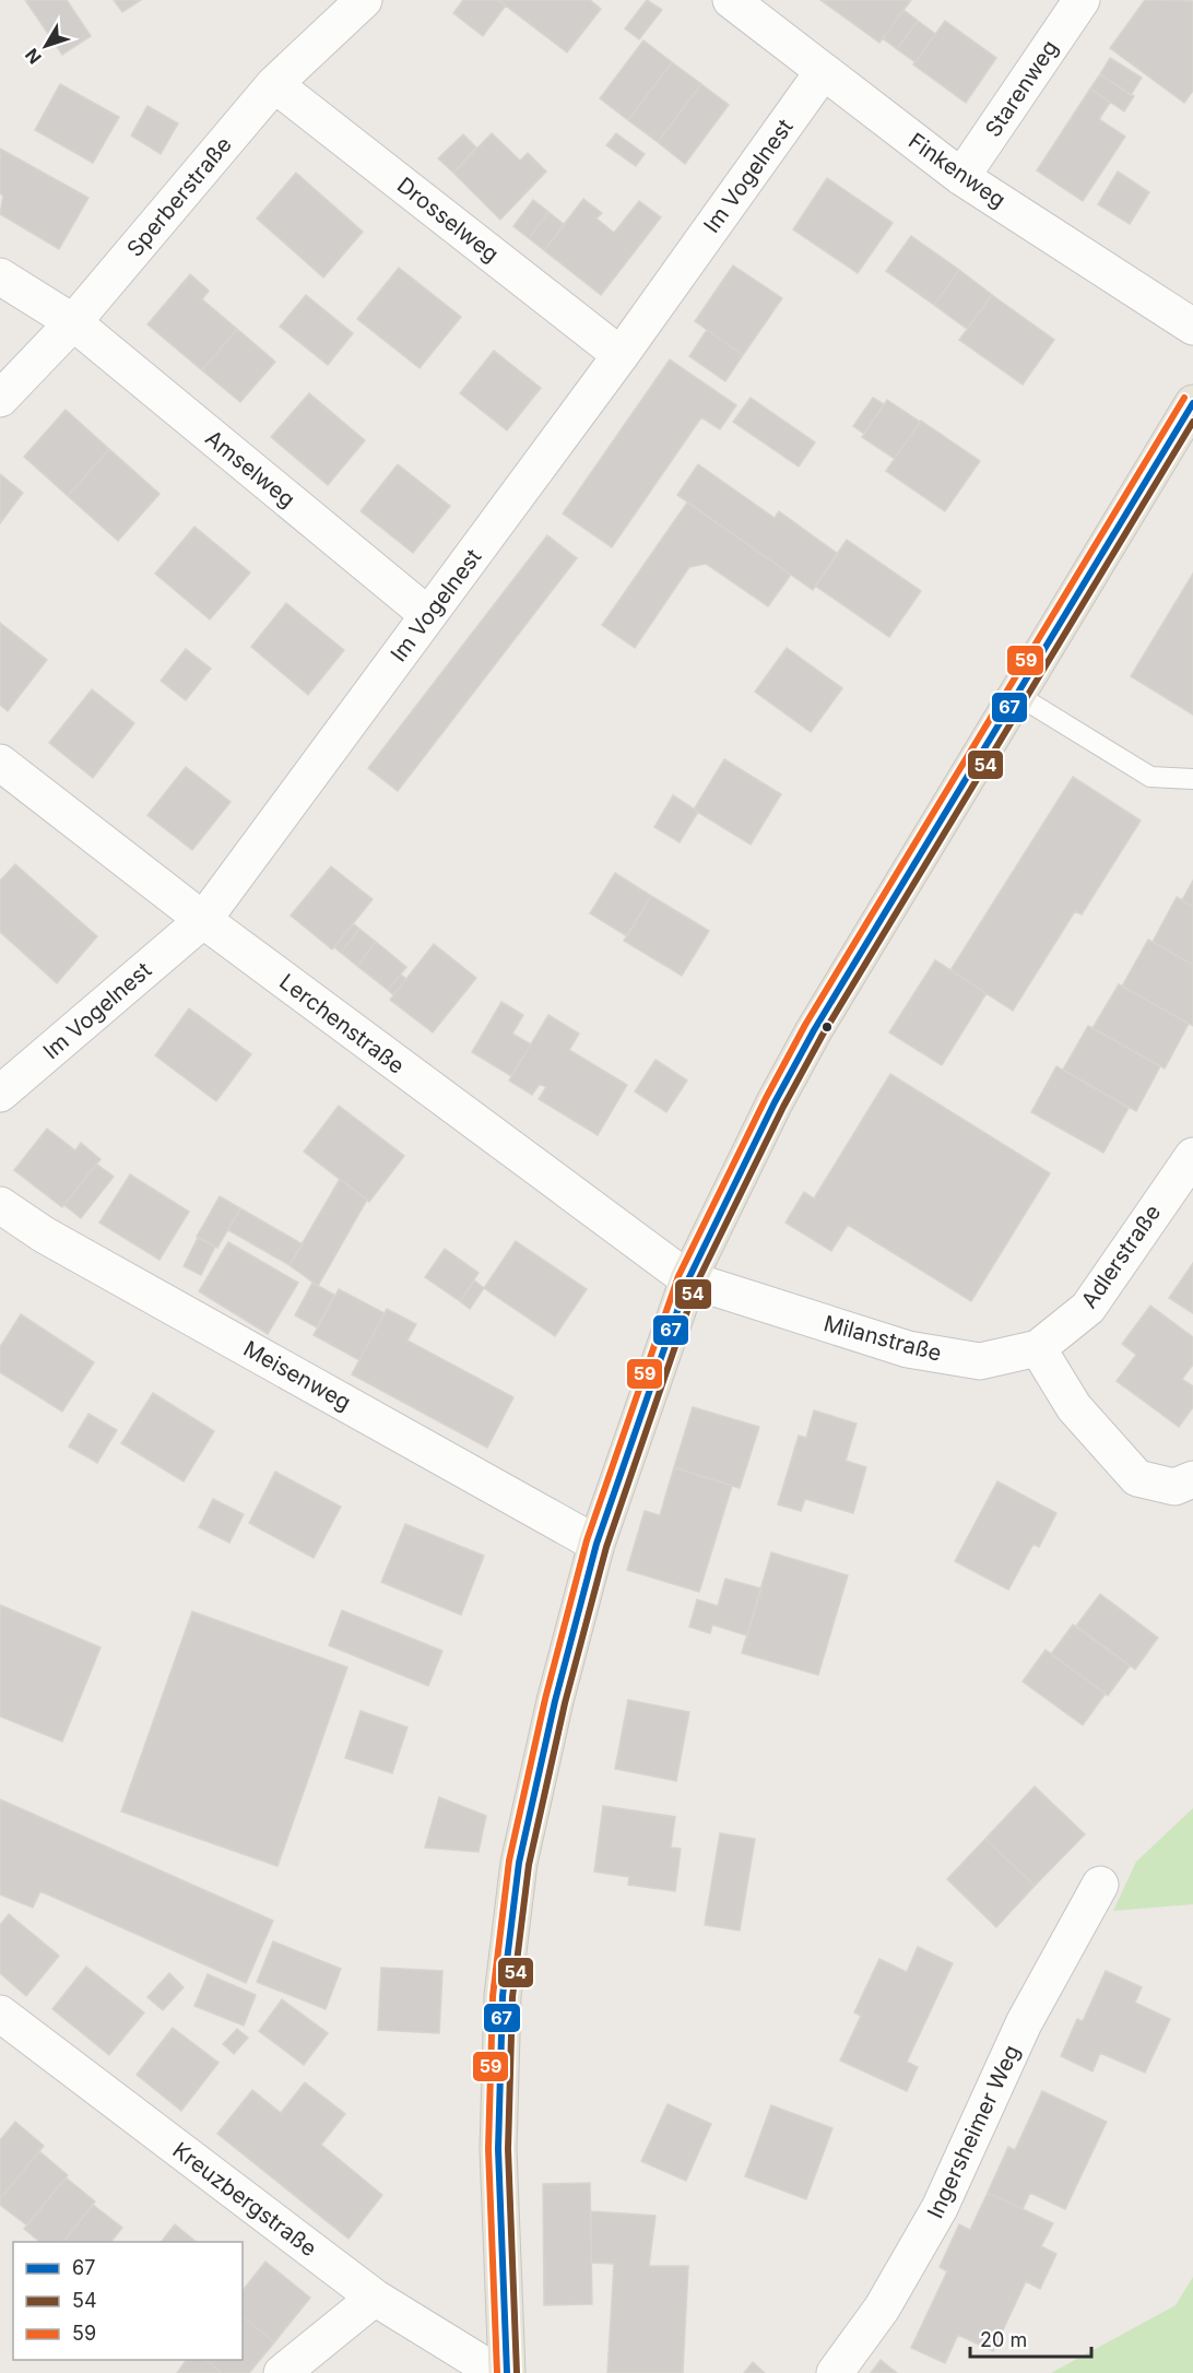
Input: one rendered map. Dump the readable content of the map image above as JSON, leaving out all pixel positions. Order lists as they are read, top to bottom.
{
  "streets": {
    "street": [
      "Starenweg",
      "Finkenweg",
      "Im Vogelnest",
      "Sperberstraße",
      "Drosselweg",
      "Amselweg",
      "Lerchenstraße",
      "Adlerstraße",
      "Milanstraße",
      "Meisenweg",
      "Ingersheimer Weg",
      "Kreuzbergstraße"
    ]
  },
  "crossings": [
    ["Starenweg", "Finkenweg"],
    ["Finkenweg", "Im Vogelnest"],
    ["Im Vogelnest", "Drosselweg"],
    ["Im Vogelnest", "Amselweg"],
    ["Im Vogelnest", "Lerchenstraße"],
    ["Sperberstraße", "Drosselweg"],
    ["Sperberstraße", "Amselweg"],
    ["Lerchenstraße", "Milanstraße"],
    ["Adlerstraße", "Milanstraße"]
  ],
  "lines": ["transit line 59", "transit line 67", "transit line 54"],
  "legend": ["67", "54", "59"],
  "scale_bar": "20 m",
  "north": "bottom left"
}
